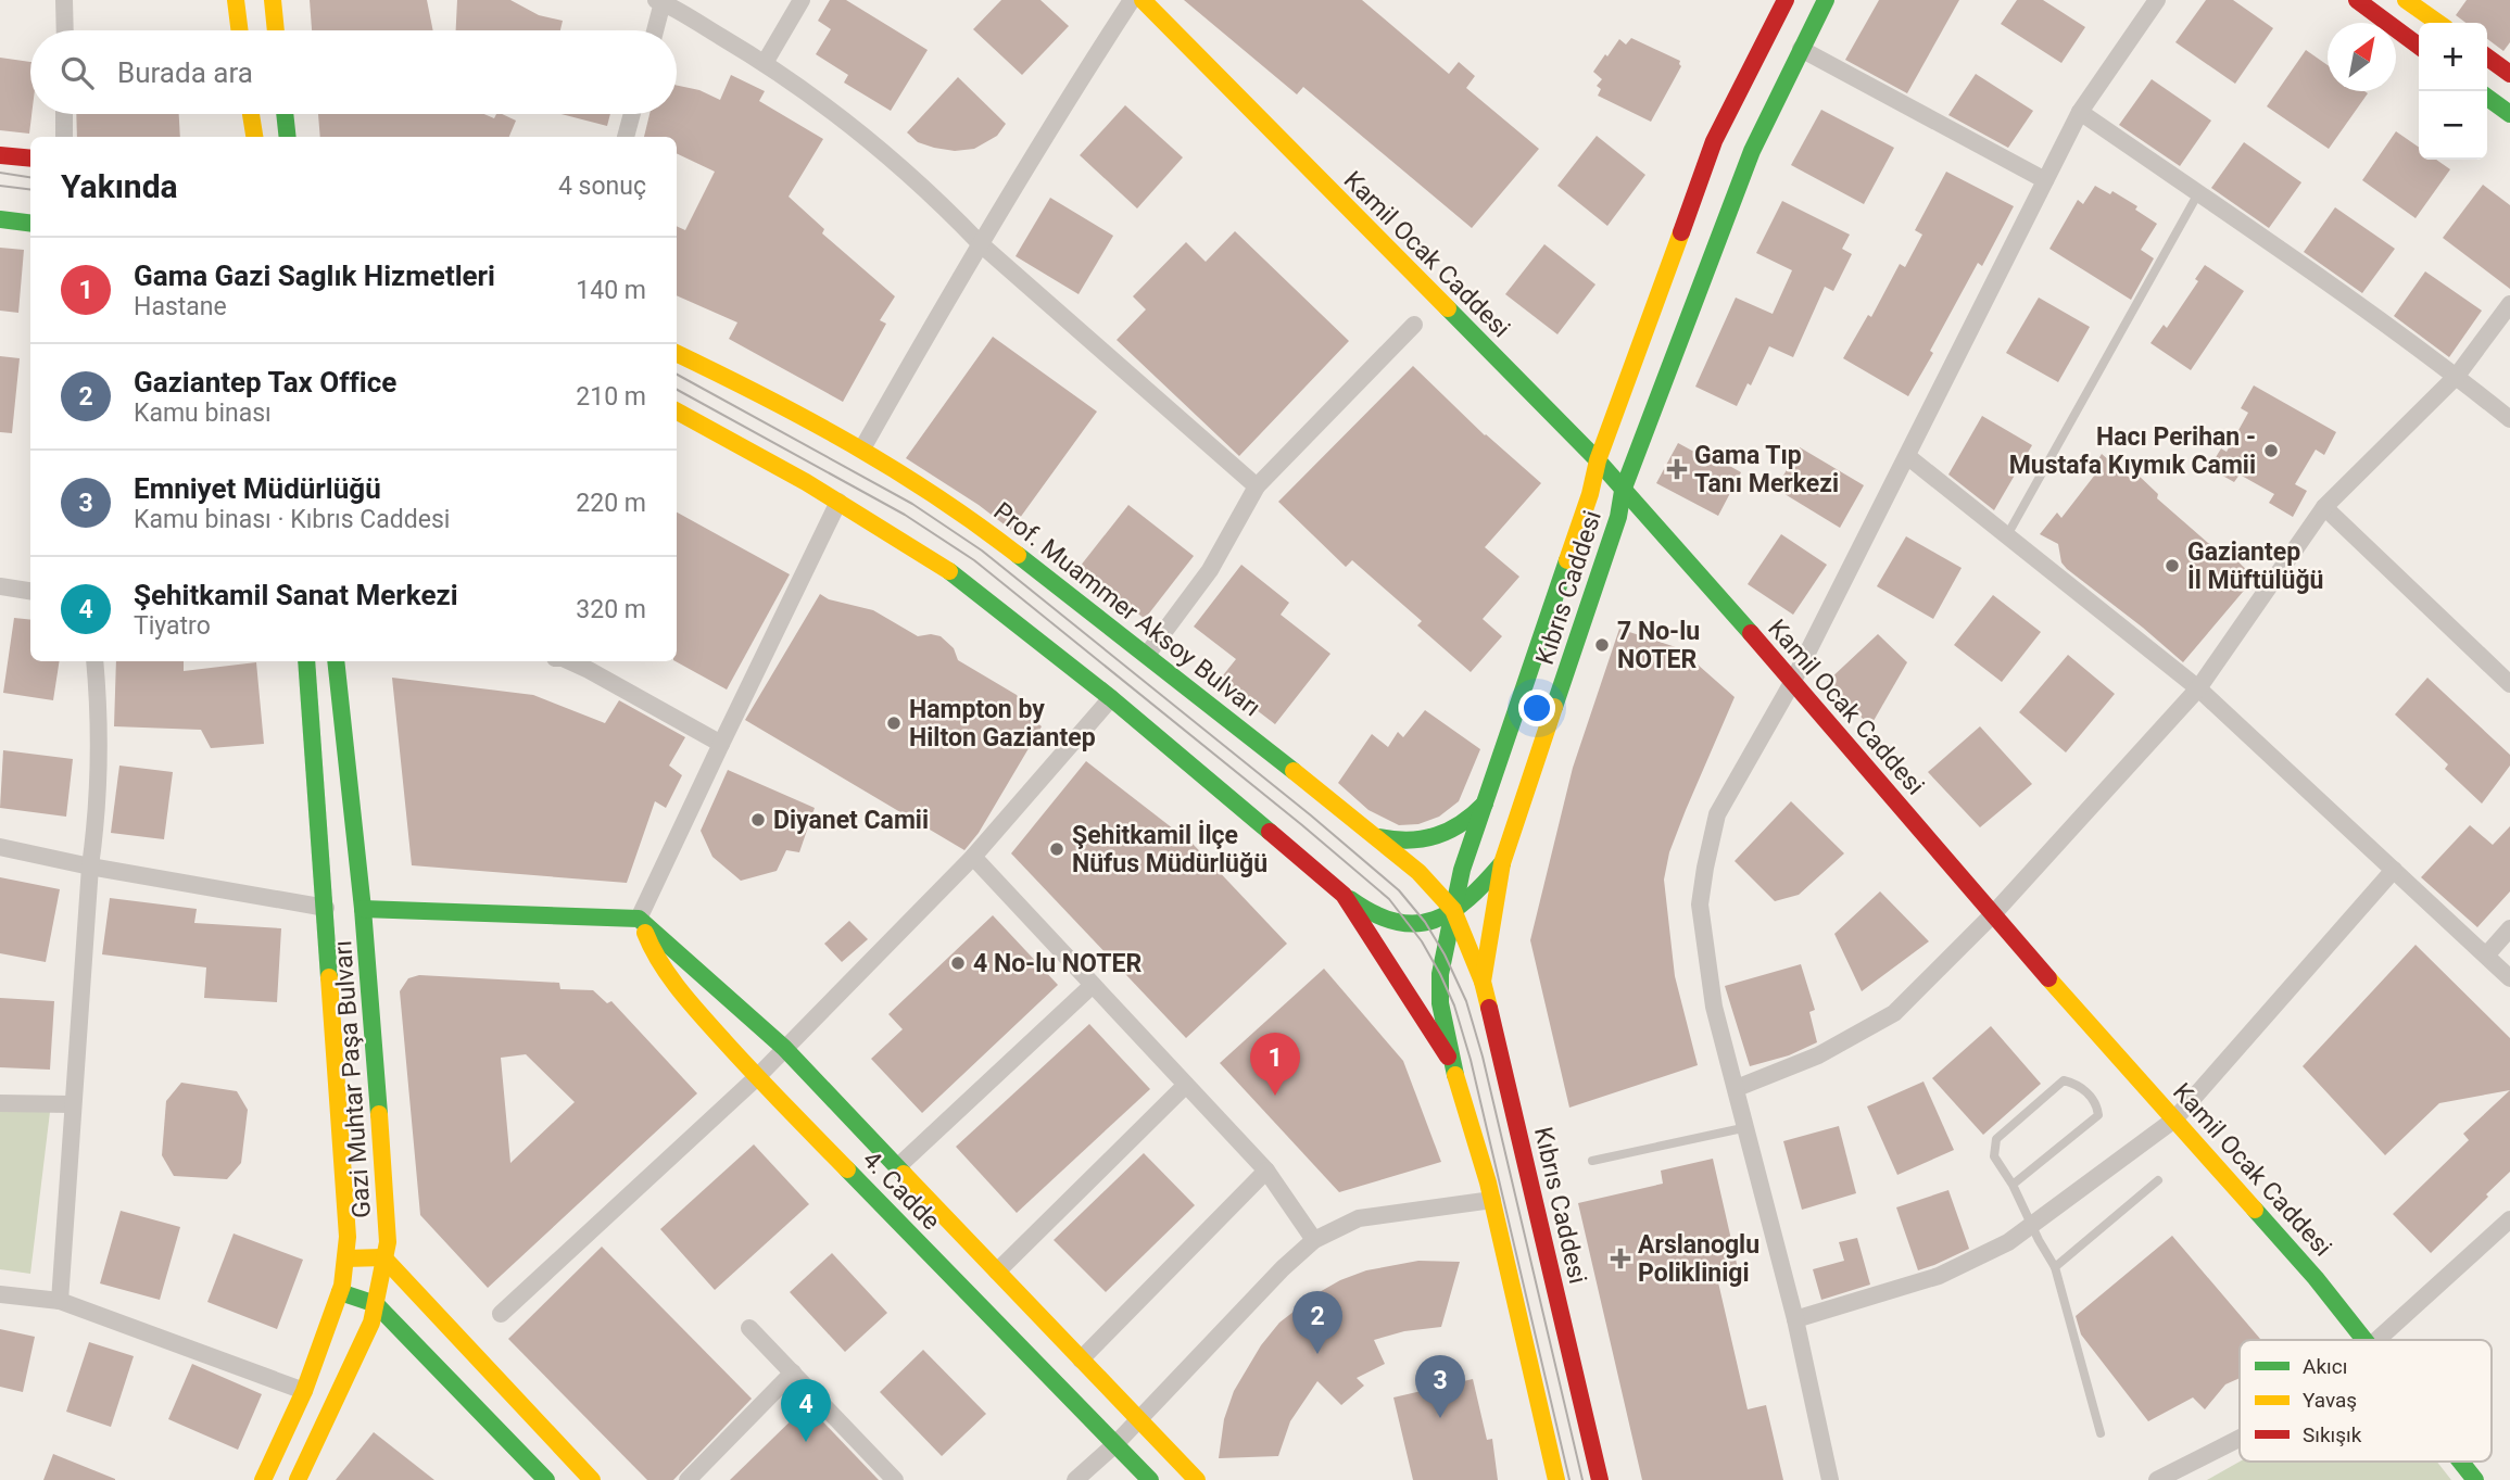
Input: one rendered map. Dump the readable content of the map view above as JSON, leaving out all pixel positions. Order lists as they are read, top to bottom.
{
  "streets": {
    "main road": [
      "Kamil Ocak Caddesi",
      "Kıbrıs Caddesi",
      "Prof. Muammer Aksoy Bulvarı",
      "Gazi Muhtar Paşa Bulvarı",
      "4. Cadde"
    ]
  },
  "crossings": [
    ["Kamil Ocak Caddesi", "Kıbrıs Caddesi"],
    ["Kıbrıs Caddesi", "Prof. Muammer Aksoy Bulvarı"]
  ],
  "places": {
    "other": [
      "Hacı Perihan - Mustafa Kıymık Camii",
      "Gaziantep İl Müftülüğü",
      "7 No-lu NOTER",
      "Hampton by Hilton Gaziantep",
      "Diyanet Camii",
      "Şehitkamil İlçe Nüfus Müdürlüğü",
      "4 No-lu NOTER"
    ],
    "health": ["Gama Tıp Tanı Merkezi", "Arslanoglu Poliklinigi"]
  },
  "legend": ["Akıcı", "Yavaş", "Sıkışık"],
  "north": "top right",
  "page": {
    "map_buttons": ["+", "−"],
    "search": "Burada ara",
    "heading": ["Yakında", "4 sonuç"],
    "list": [
      {
        "mark": "1",
        "name": "Gama Gazi Saglık Hizmetleri",
        "note": "Hastane",
        "value": "140 m"
      },
      {
        "mark": "2",
        "name": "Gaziantep Tax Office",
        "note": "Kamu binası",
        "value": "210 m"
      },
      {
        "mark": "3",
        "name": "Emniyet Müdürlüğü",
        "note": "Kamu binası · Kıbrıs Caddesi",
        "value": "220 m"
      },
      {
        "mark": "4",
        "name": "Şehitkamil Sanat Merkezi",
        "note": "Tiyatro",
        "value": "320 m"
      }
    ],
    "pins": [
      "1",
      "2",
      "3",
      "4"
    ]
  }
}
